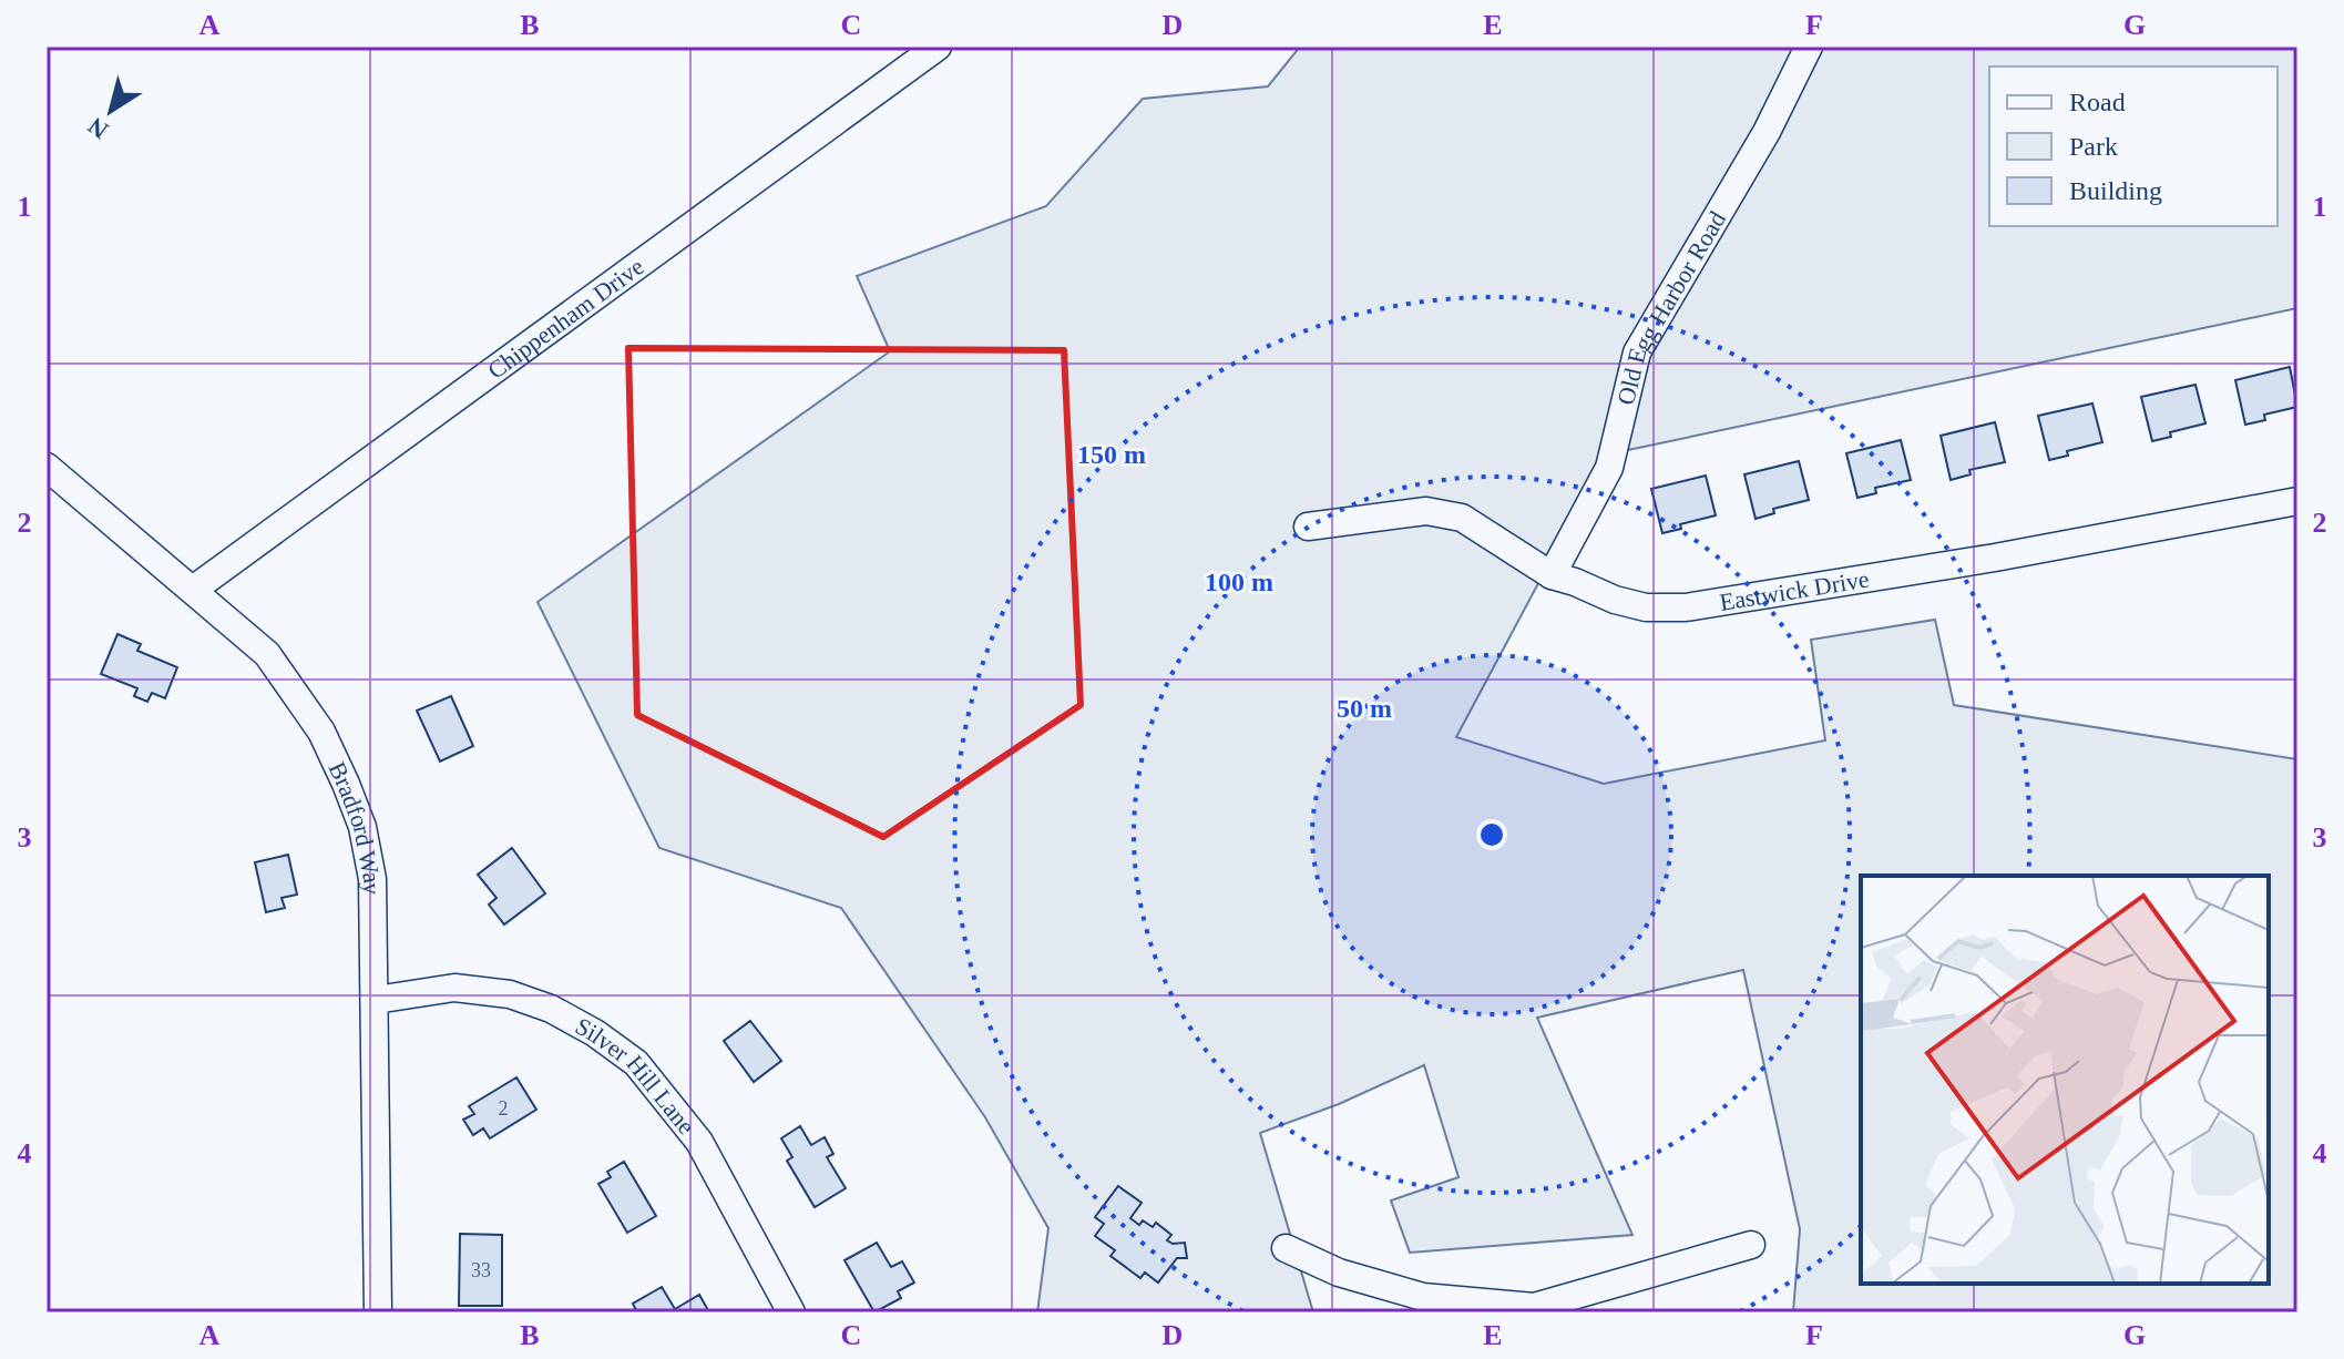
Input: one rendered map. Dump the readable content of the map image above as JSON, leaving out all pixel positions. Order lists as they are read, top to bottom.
{
  "streets": {
    "street": [
      "Old Egg Harbor Road",
      "Chippenham Drive",
      "Eastwick Drive",
      "Bradford Way",
      "Silver Hill Lane"
    ]
  },
  "crossings": [
    ["Old Egg Harbor Road", "Eastwick Drive"],
    ["Chippenham Drive", "Bradford Way"],
    ["Bradford Way", "Silver Hill Lane"]
  ],
  "house_numbers": ["2", "33"],
  "legend": ["Road", "Park", "Building"],
  "north": "bottom left",
  "grid": {
    "columns": [
      "A",
      "B",
      "C",
      "D",
      "E",
      "F",
      "G"
    ],
    "rows": [
      "1",
      "2",
      "3",
      "4"
    ]
  },
  "rings": ["150 m", "100 m", "50 m"]
}
